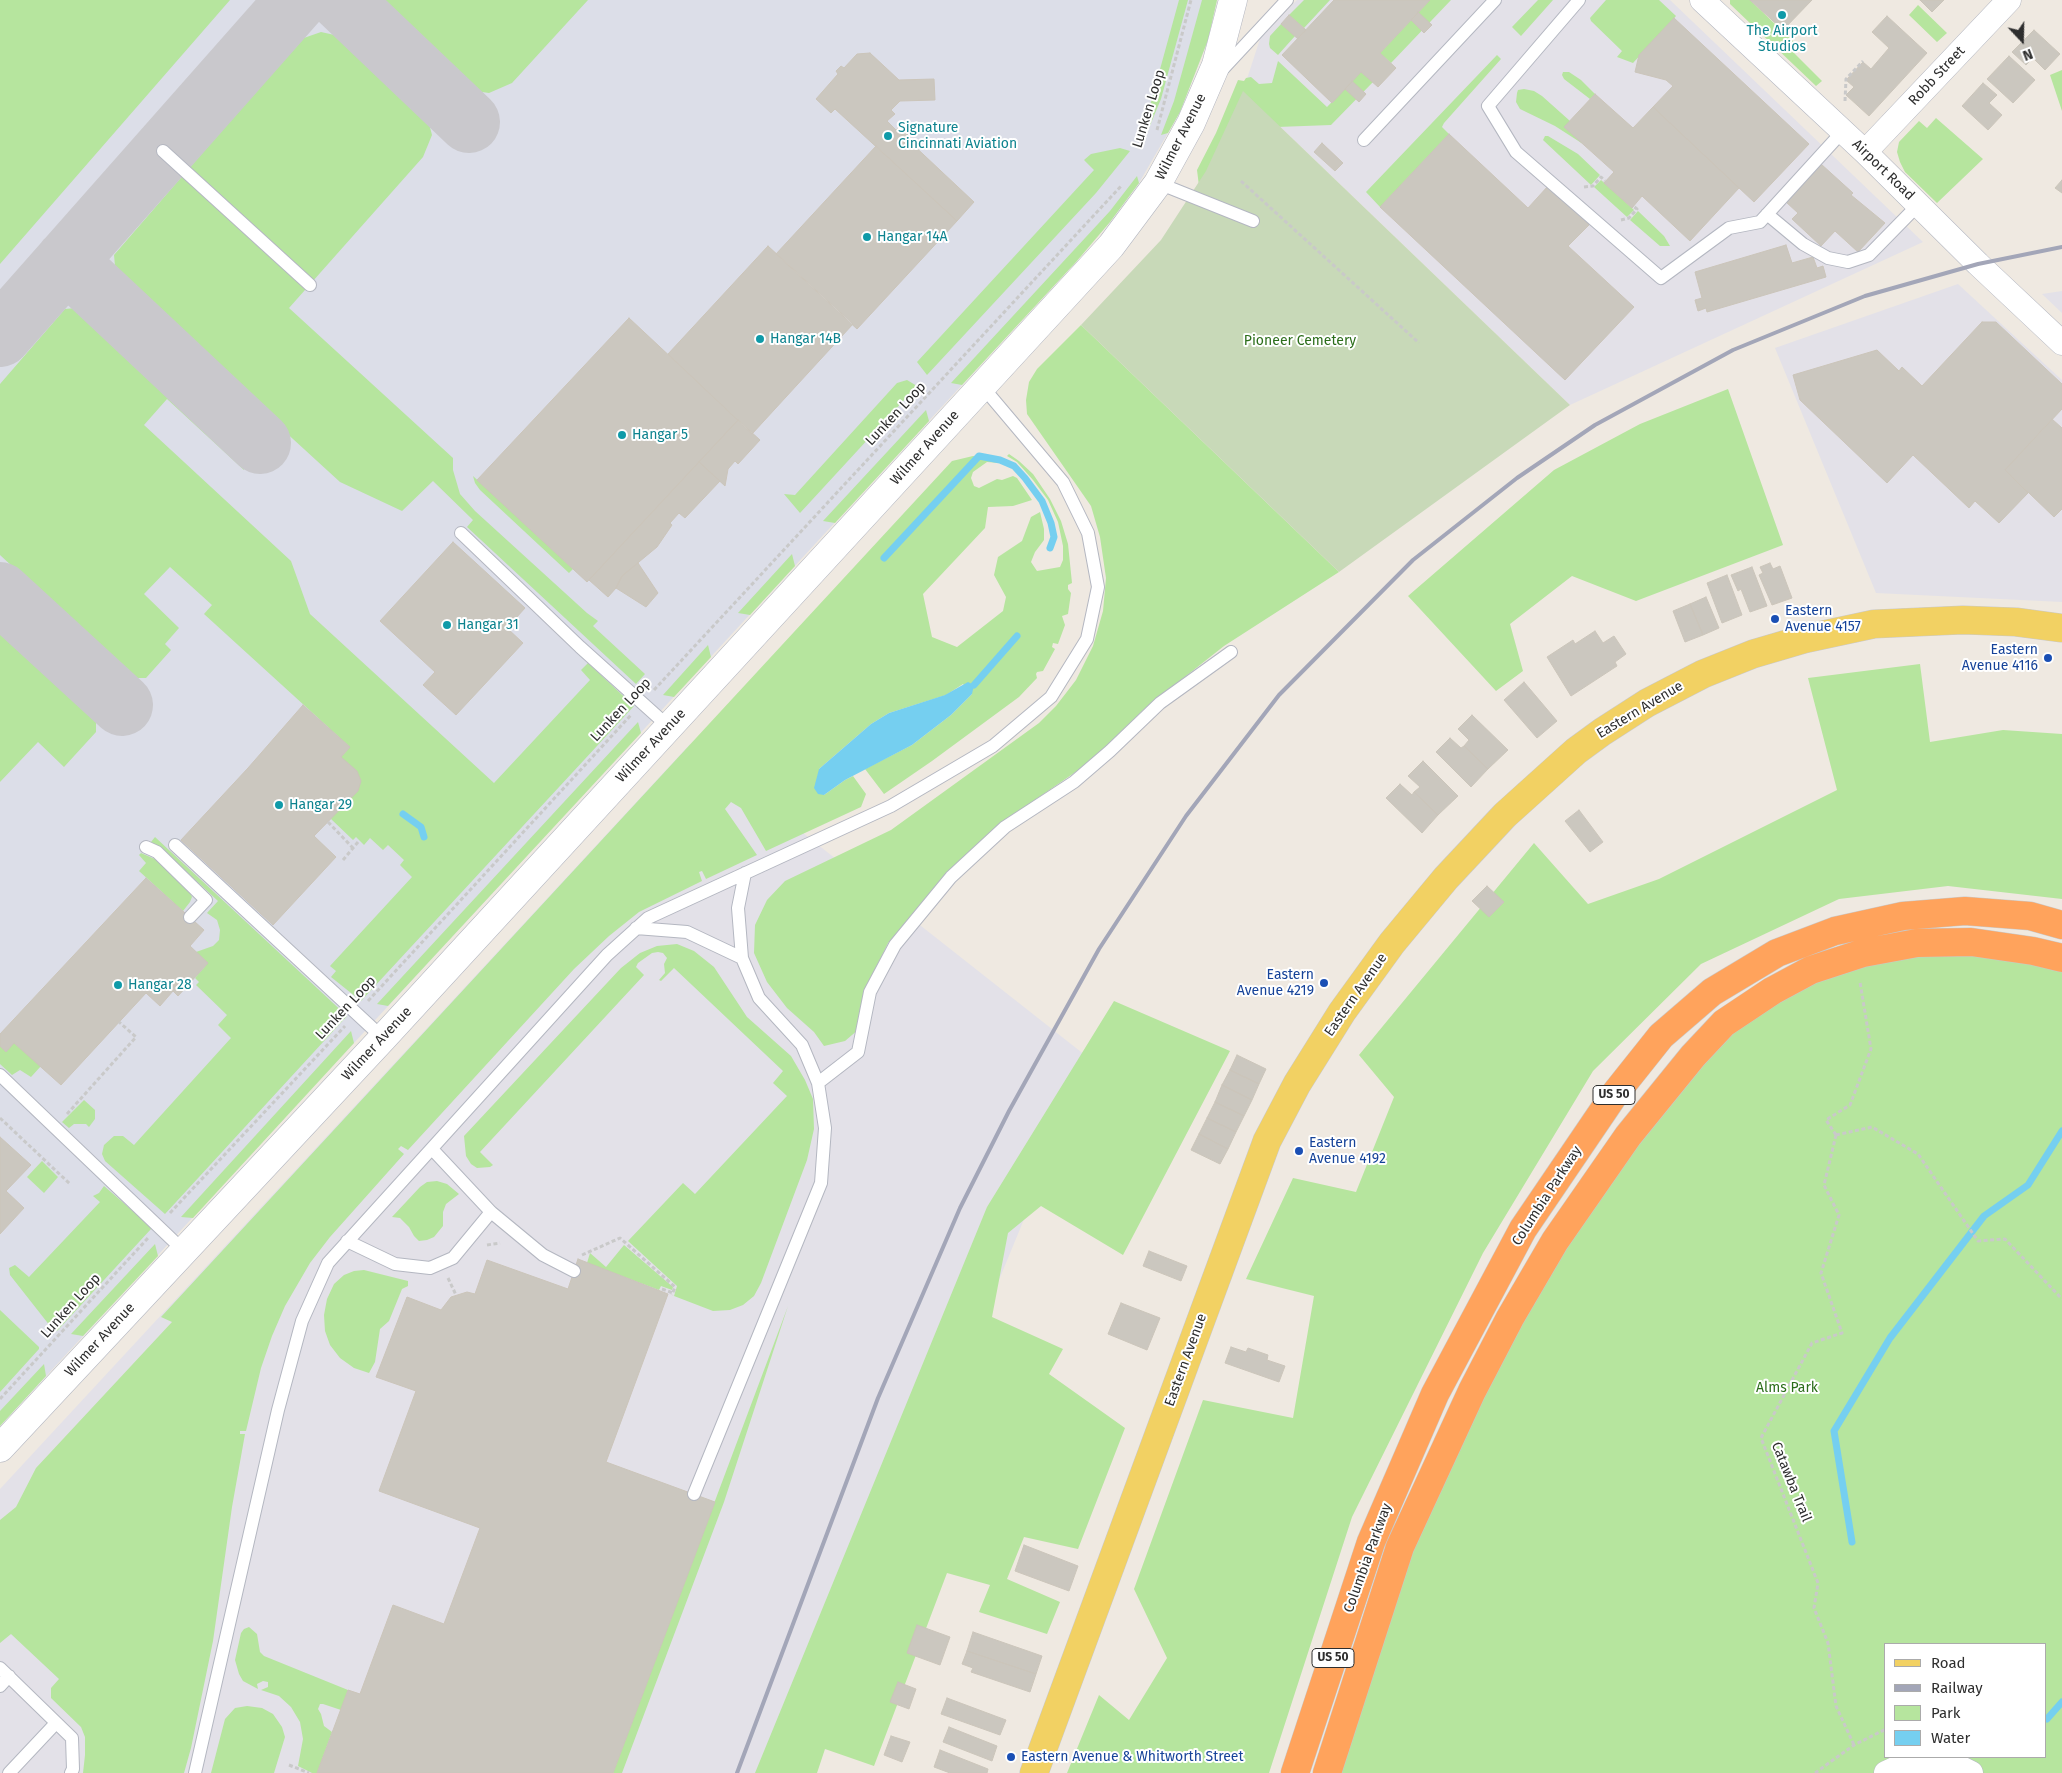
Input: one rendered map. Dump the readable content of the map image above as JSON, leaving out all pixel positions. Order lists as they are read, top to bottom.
{
  "streets": {
    "highway": ["US 50", "Columbia Parkway"],
    "main road": ["Eastern Avenue"],
    "street": ["Robb Street", "Wilmer Avenue", "Airport Road"],
    "path": ["Lunken Loop", "Catawba Trail"]
  },
  "crossings": [
    ["Robb Street", "Airport Road"]
  ],
  "parks": ["Pioneer Cemetery", "Alms Park"],
  "places": [
    "The Airport Studios",
    "Signature Cincinnati Aviation",
    "Hangar 14A",
    "Hangar 14B",
    "Hangar 5",
    "Eastern Avenue 4157",
    "Hangar 31",
    "Eastern Avenue 4116",
    "Hangar 29",
    "Eastern Avenue 4219",
    "Hangar 28",
    "Eastern Avenue 4192",
    "Eastern Avenue & Whitworth Street"
  ],
  "legend": [
    "Road",
    "Railway",
    "Park",
    "Water"
  ],
  "north": "bottom"
}
